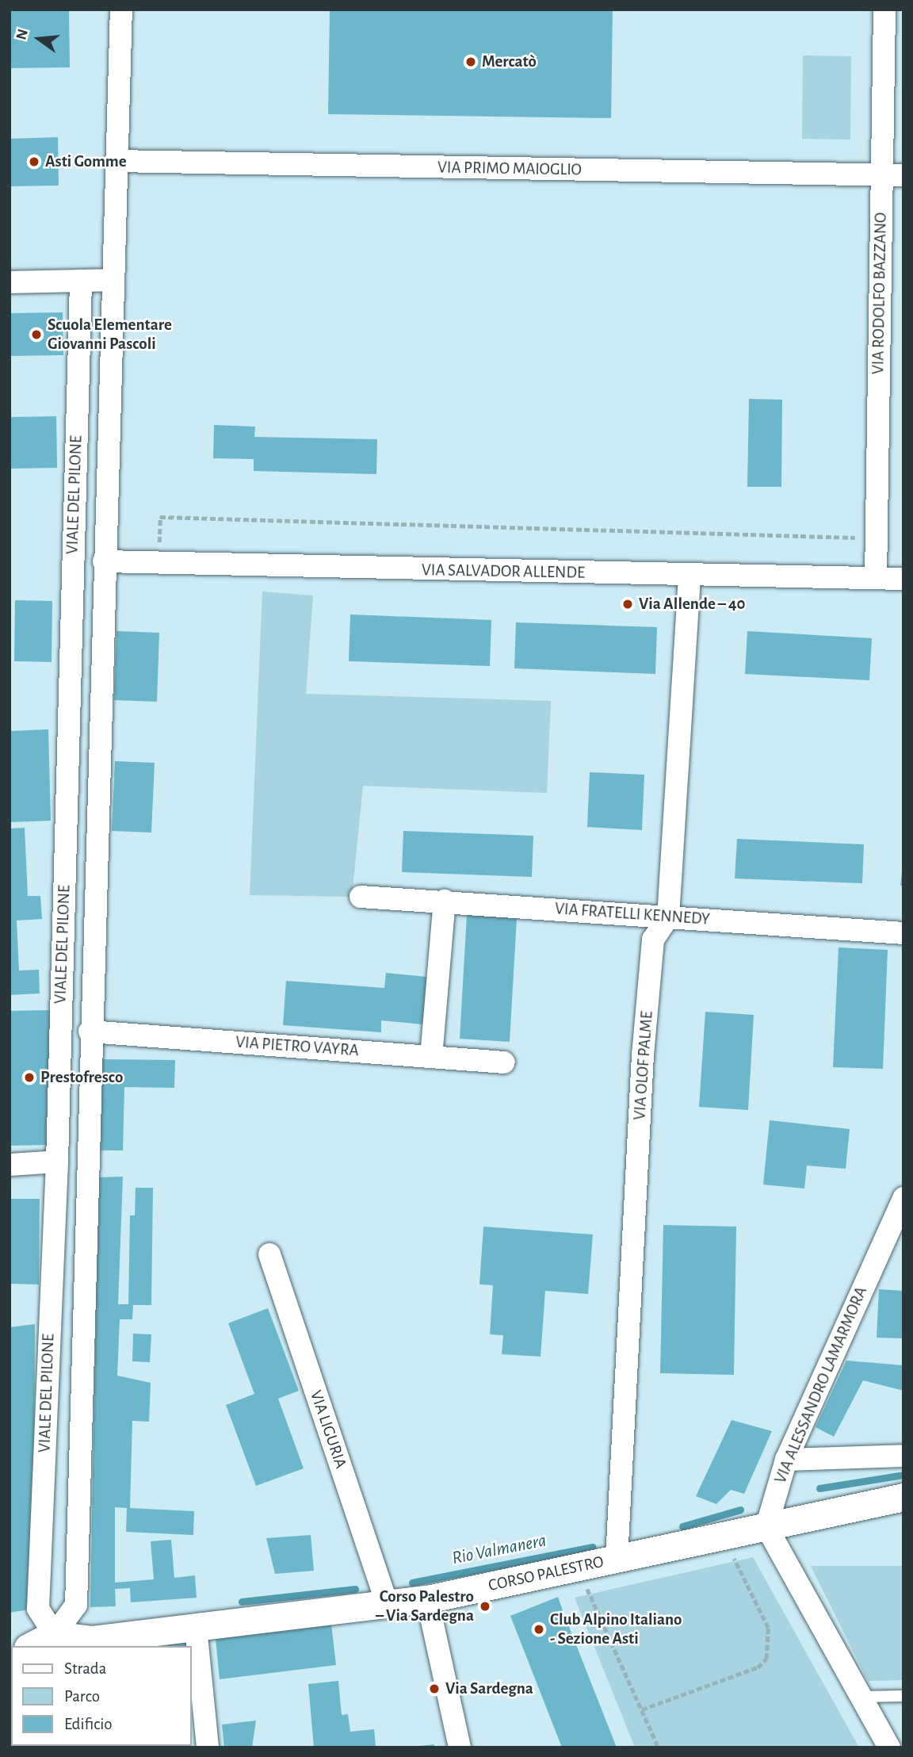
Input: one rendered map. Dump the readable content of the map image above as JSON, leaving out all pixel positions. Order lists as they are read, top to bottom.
{
  "streets": {
    "street": [
      "VIA PRIMO MAIOGLIO",
      "VIA RODOLFO BAZZANO",
      "VIALE DEL PILONE",
      "VIA SALVADOR ALLENDE",
      "VIA FRATELLI KENNEDY",
      "VIA PIETRO VAYRA",
      "VIA OLOF PALME",
      "VIA ALESSANDRO LAMARMORA",
      "VIA LIGURIA",
      "CORSO PALESTRO"
    ]
  },
  "crossings": [
    ["VIA PRIMO MAIOGLIO", "VIA RODOLFO BAZZANO"],
    ["VIA PRIMO MAIOGLIO", "VIALE DEL PILONE"],
    ["VIA RODOLFO BAZZANO", "VIA SALVADOR ALLENDE"],
    ["VIALE DEL PILONE", "VIA SALVADOR ALLENDE"],
    ["VIALE DEL PILONE", "VIA PIETRO VAYRA"],
    ["VIALE DEL PILONE", "CORSO PALESTRO"],
    ["VIA SALVADOR ALLENDE", "VIA OLOF PALME"],
    ["VIA FRATELLI KENNEDY", "VIA OLOF PALME"],
    ["VIA OLOF PALME", "CORSO PALESTRO"],
    ["VIA ALESSANDRO LAMARMORA", "CORSO PALESTRO"],
    ["VIA LIGURIA", "CORSO PALESTRO"]
  ],
  "water": ["Rio Valmanera"],
  "places": [
    "Mercatò",
    "Asti Gomme",
    "Scuola Elementare Giovanni Pascoli",
    "Via Allende – 40",
    "Prestofresco",
    "Corso Palestro – Via Sardegna",
    "Club Alpino Italiano - Sezione Asti",
    "Via Sardegna"
  ],
  "legend": ["Strada", "Parco", "Edificio"],
  "north": "left"
}
